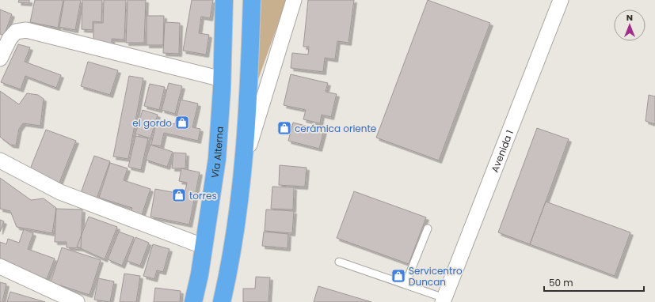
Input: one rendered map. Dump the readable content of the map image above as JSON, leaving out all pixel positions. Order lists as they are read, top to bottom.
{
  "streets": {
    "highway": ["Vía Alterna"],
    "street": ["Avenida 1"]
  },
  "places": {
    "shop": [
      "el gordo",
      "cerámica oriente",
      "torres",
      "Servicentro Duncan"
    ]
  },
  "scale_bar": "50 m",
  "north": "top"
}
